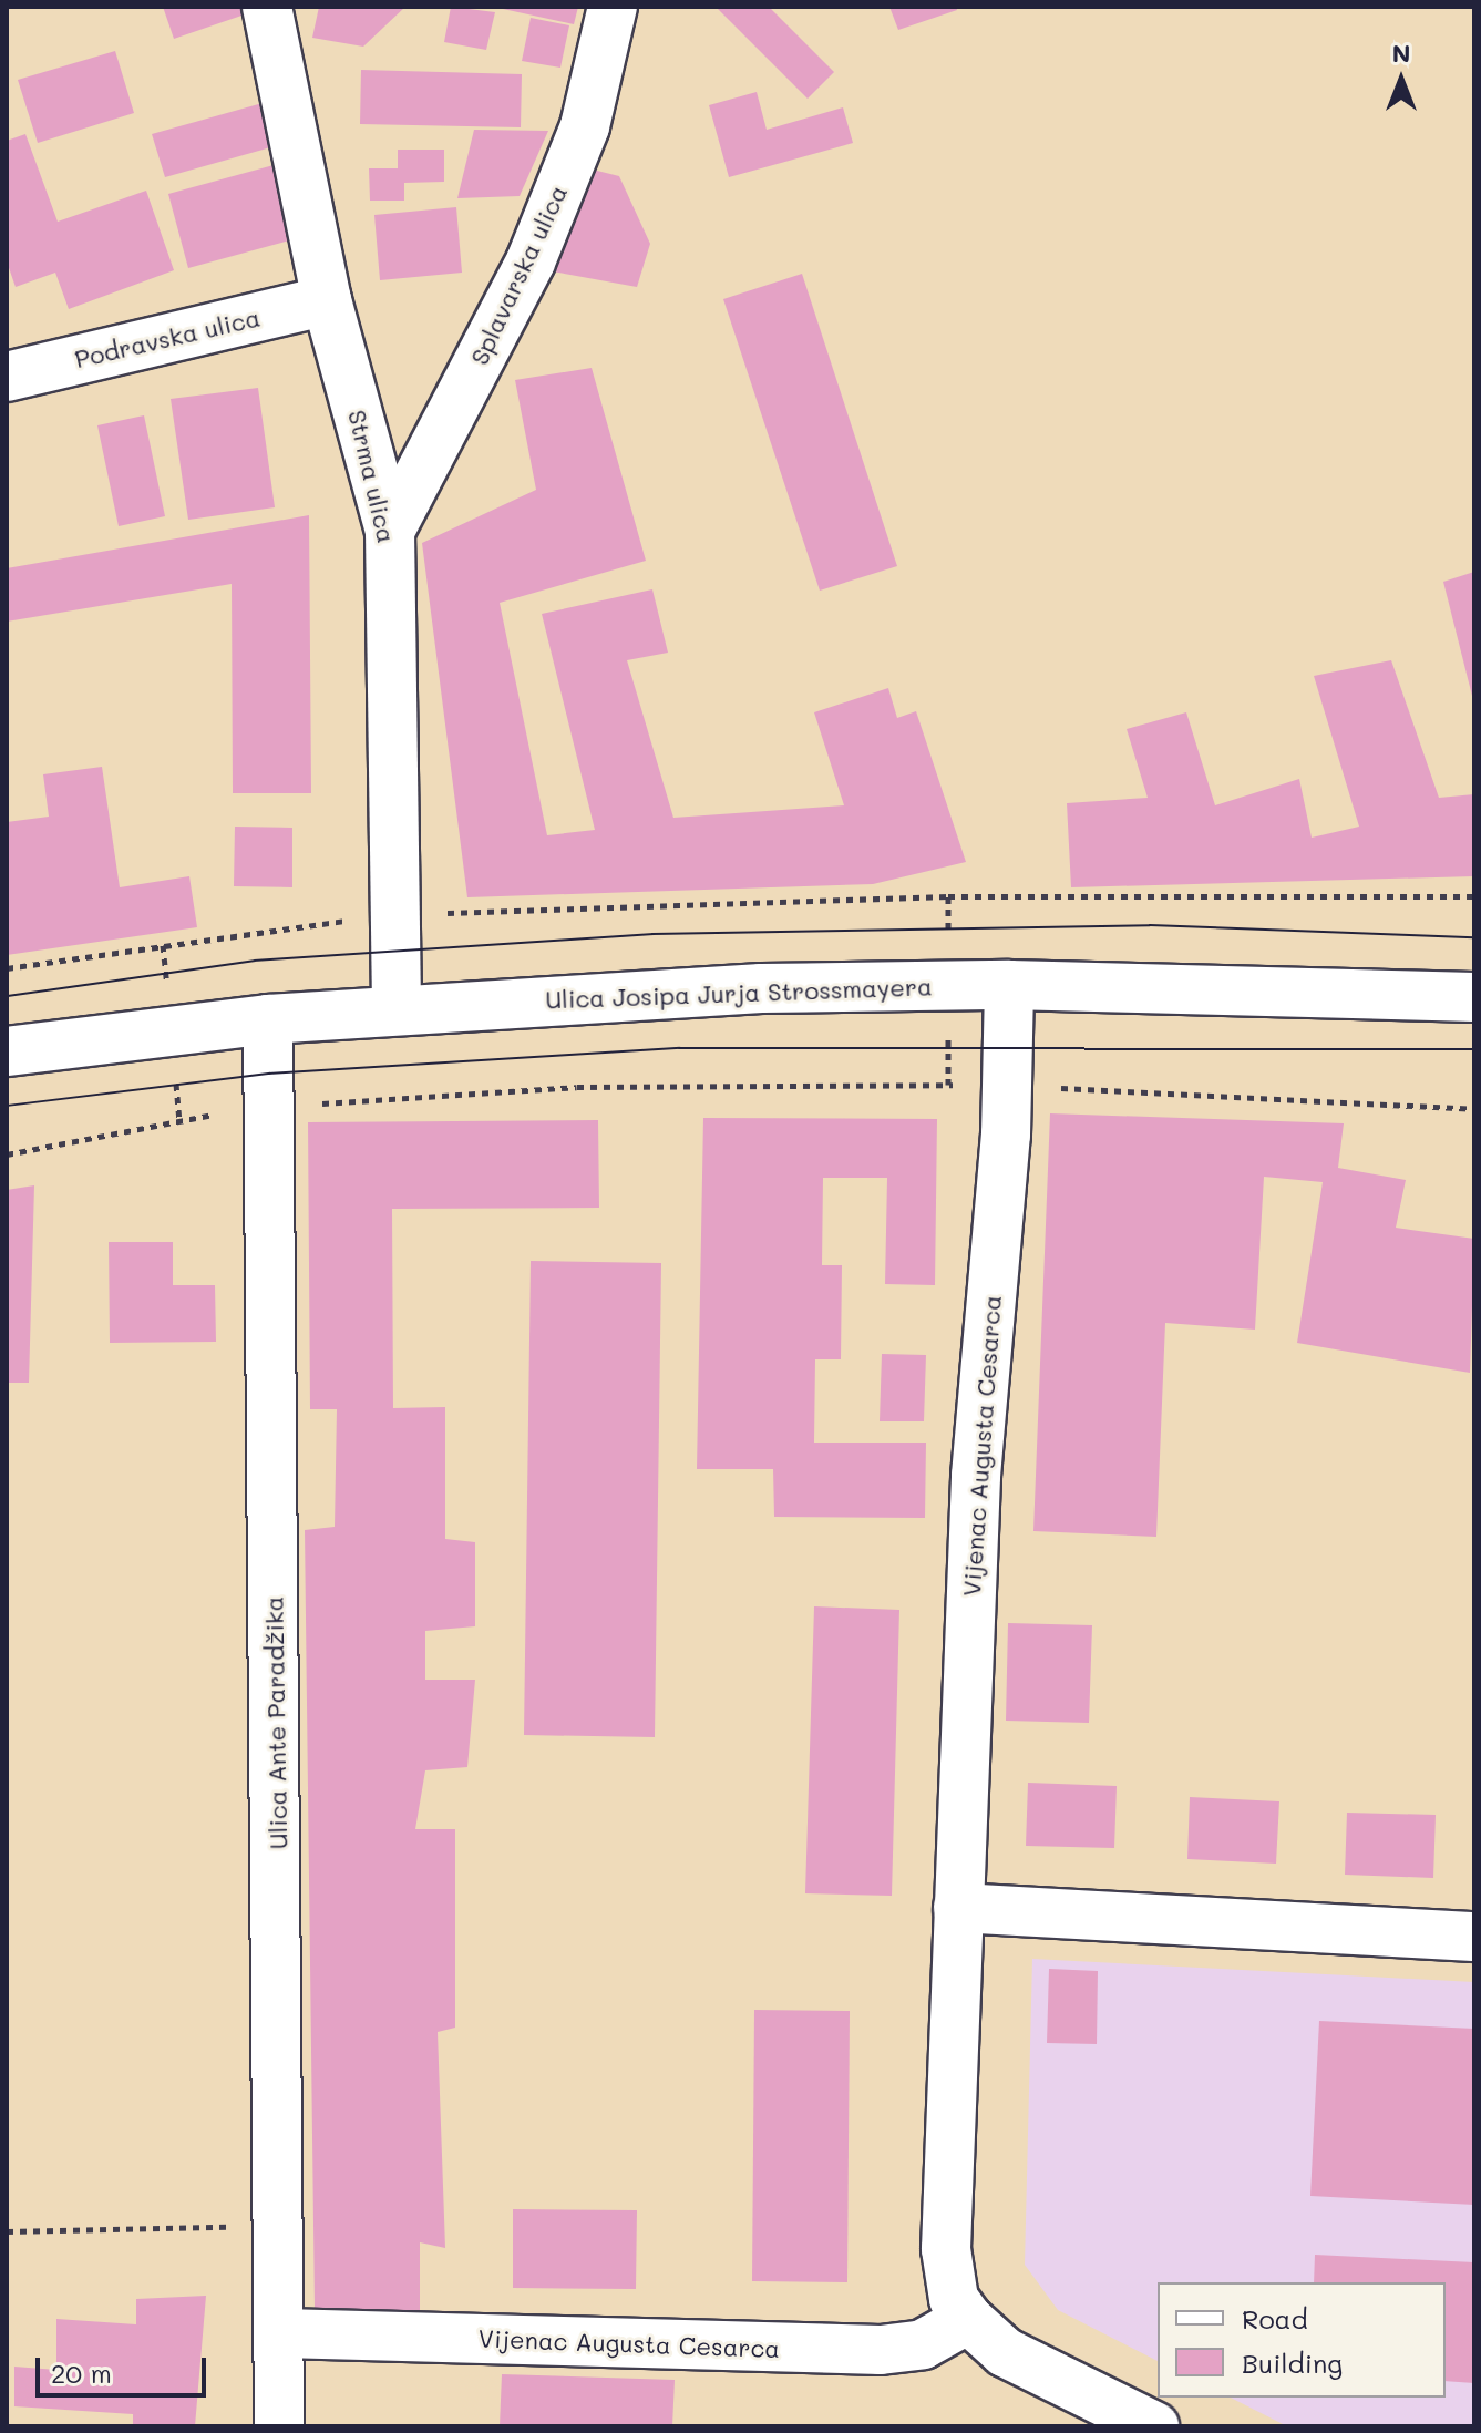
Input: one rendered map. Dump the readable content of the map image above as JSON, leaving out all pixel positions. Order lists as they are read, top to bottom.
{
  "streets": {
    "street": [
      "Splavarska ulica",
      "Podravska ulica",
      "Strma ulica",
      "Ulica Josipa Jurja Strossmayera",
      "Vijenac Augusta Cesarca",
      "Ulica Ante Paradžika"
    ]
  },
  "crossings": [
    ["Splavarska ulica", "Strma ulica"],
    ["Podravska ulica", "Strma ulica"],
    ["Strma ulica", "Ulica Josipa Jurja Strossmayera"],
    ["Ulica Josipa Jurja Strossmayera", "Vijenac Augusta Cesarca"],
    ["Ulica Josipa Jurja Strossmayera", "Ulica Ante Paradžika"],
    ["Vijenac Augusta Cesarca", "Ulica Ante Paradžika"]
  ],
  "legend": ["Road", "Building"],
  "scale_bar": "20 m",
  "north": "top"
}
